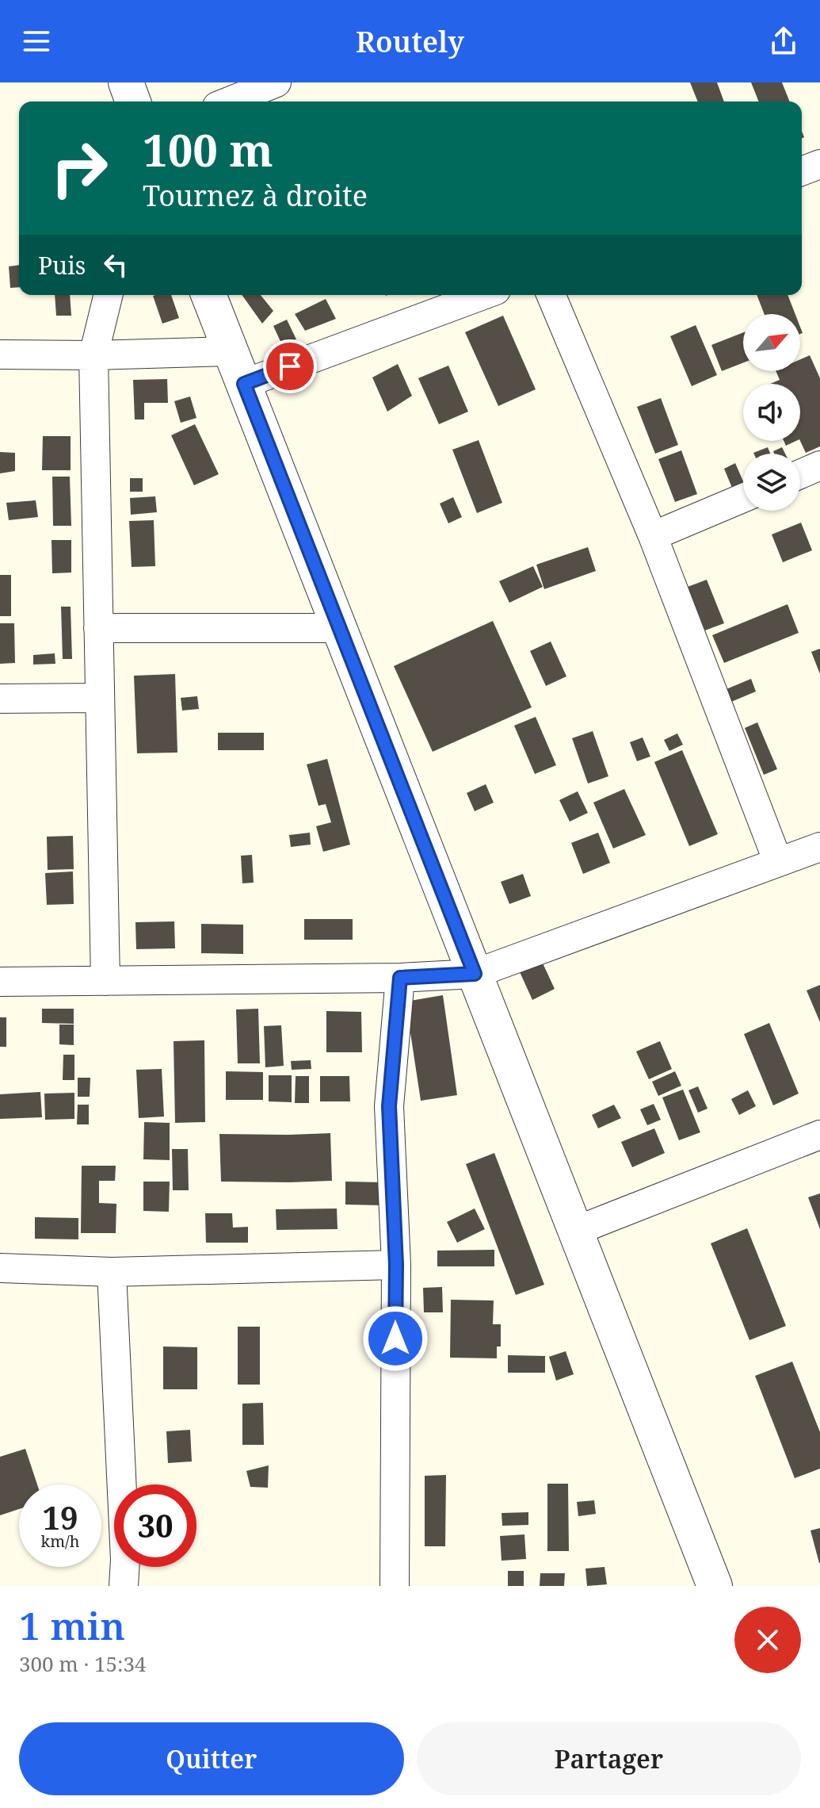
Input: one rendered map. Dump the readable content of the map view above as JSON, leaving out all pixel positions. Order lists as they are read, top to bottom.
{
  "north": "top right",
  "page": {
    "header": "Routely",
    "turn": ["100 m", "Tournez à droite"],
    "then": "Puis",
    "speed": "19 km/h",
    "limit": "30",
    "heading": ["1 min", "300 m · 15:34"],
    "buttons": ["Quitter", "Partager"]
  }
}
